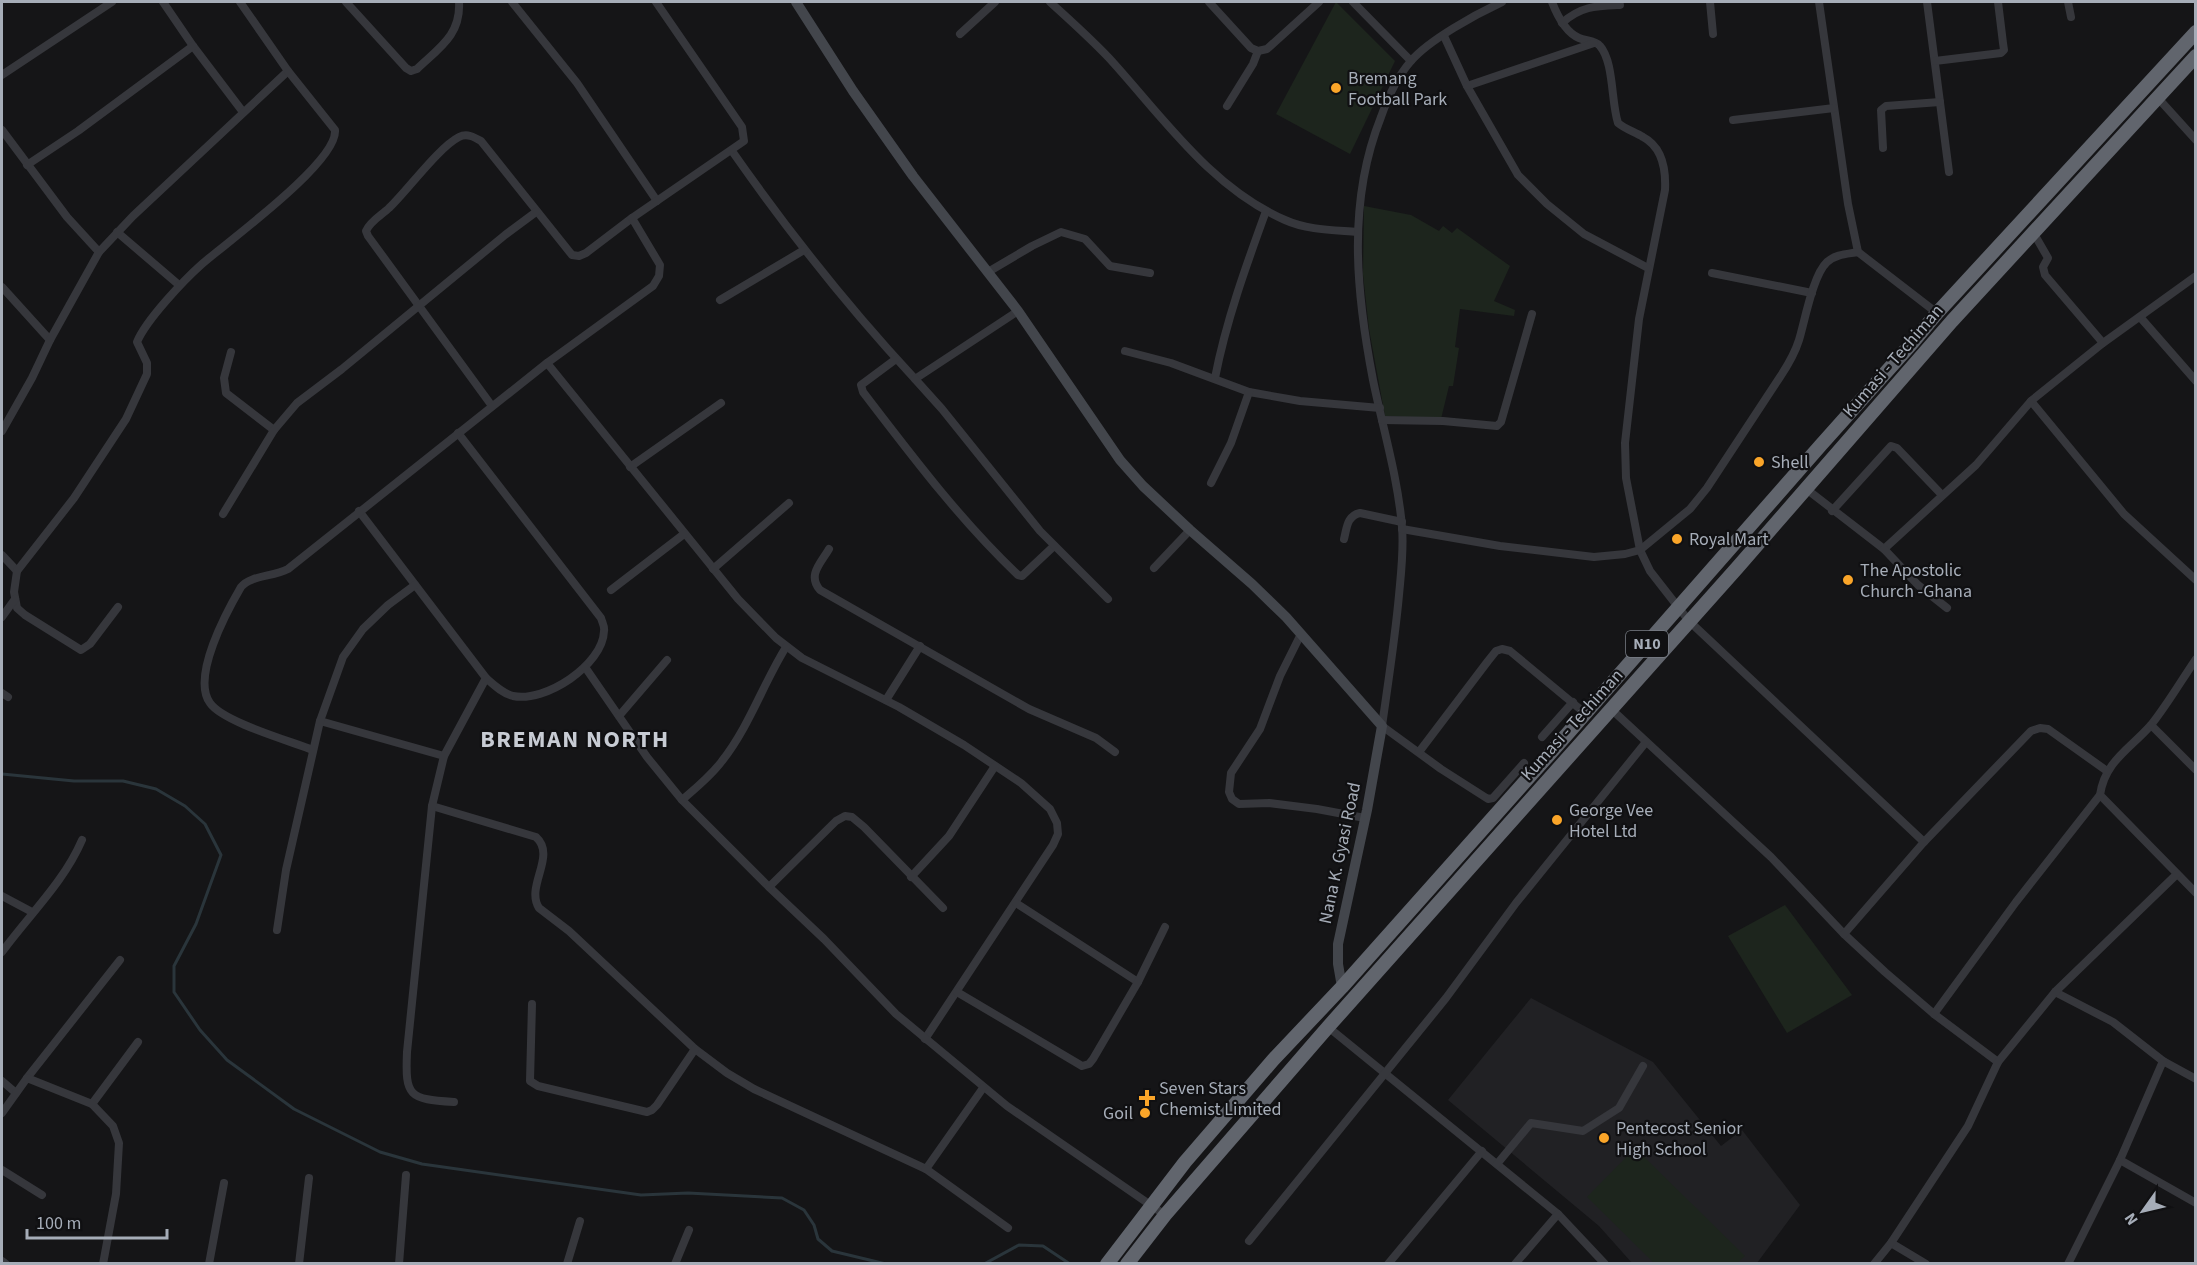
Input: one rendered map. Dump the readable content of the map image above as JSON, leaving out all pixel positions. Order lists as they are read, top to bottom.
{
  "streets": {
    "highway": ["Kumasi - Techiman", "N10"],
    "street": ["Nana K. Gyasi Road"]
  },
  "crossings": [
    ["N10", "Nana K. Gyasi Road"]
  ],
  "districts": ["BREMAN NORTH"],
  "places": {
    "other": [
      "Bremang Football Park",
      "Shell",
      "Royal Mart",
      "The Apostolic Church -Ghana",
      "George Vee Hotel Ltd",
      "Goil",
      "Pentecost Senior High School"
    ],
    "health": ["Seven Stars Chemist Limited"]
  },
  "scale_bar": "100 m",
  "north": "bottom left"
}
